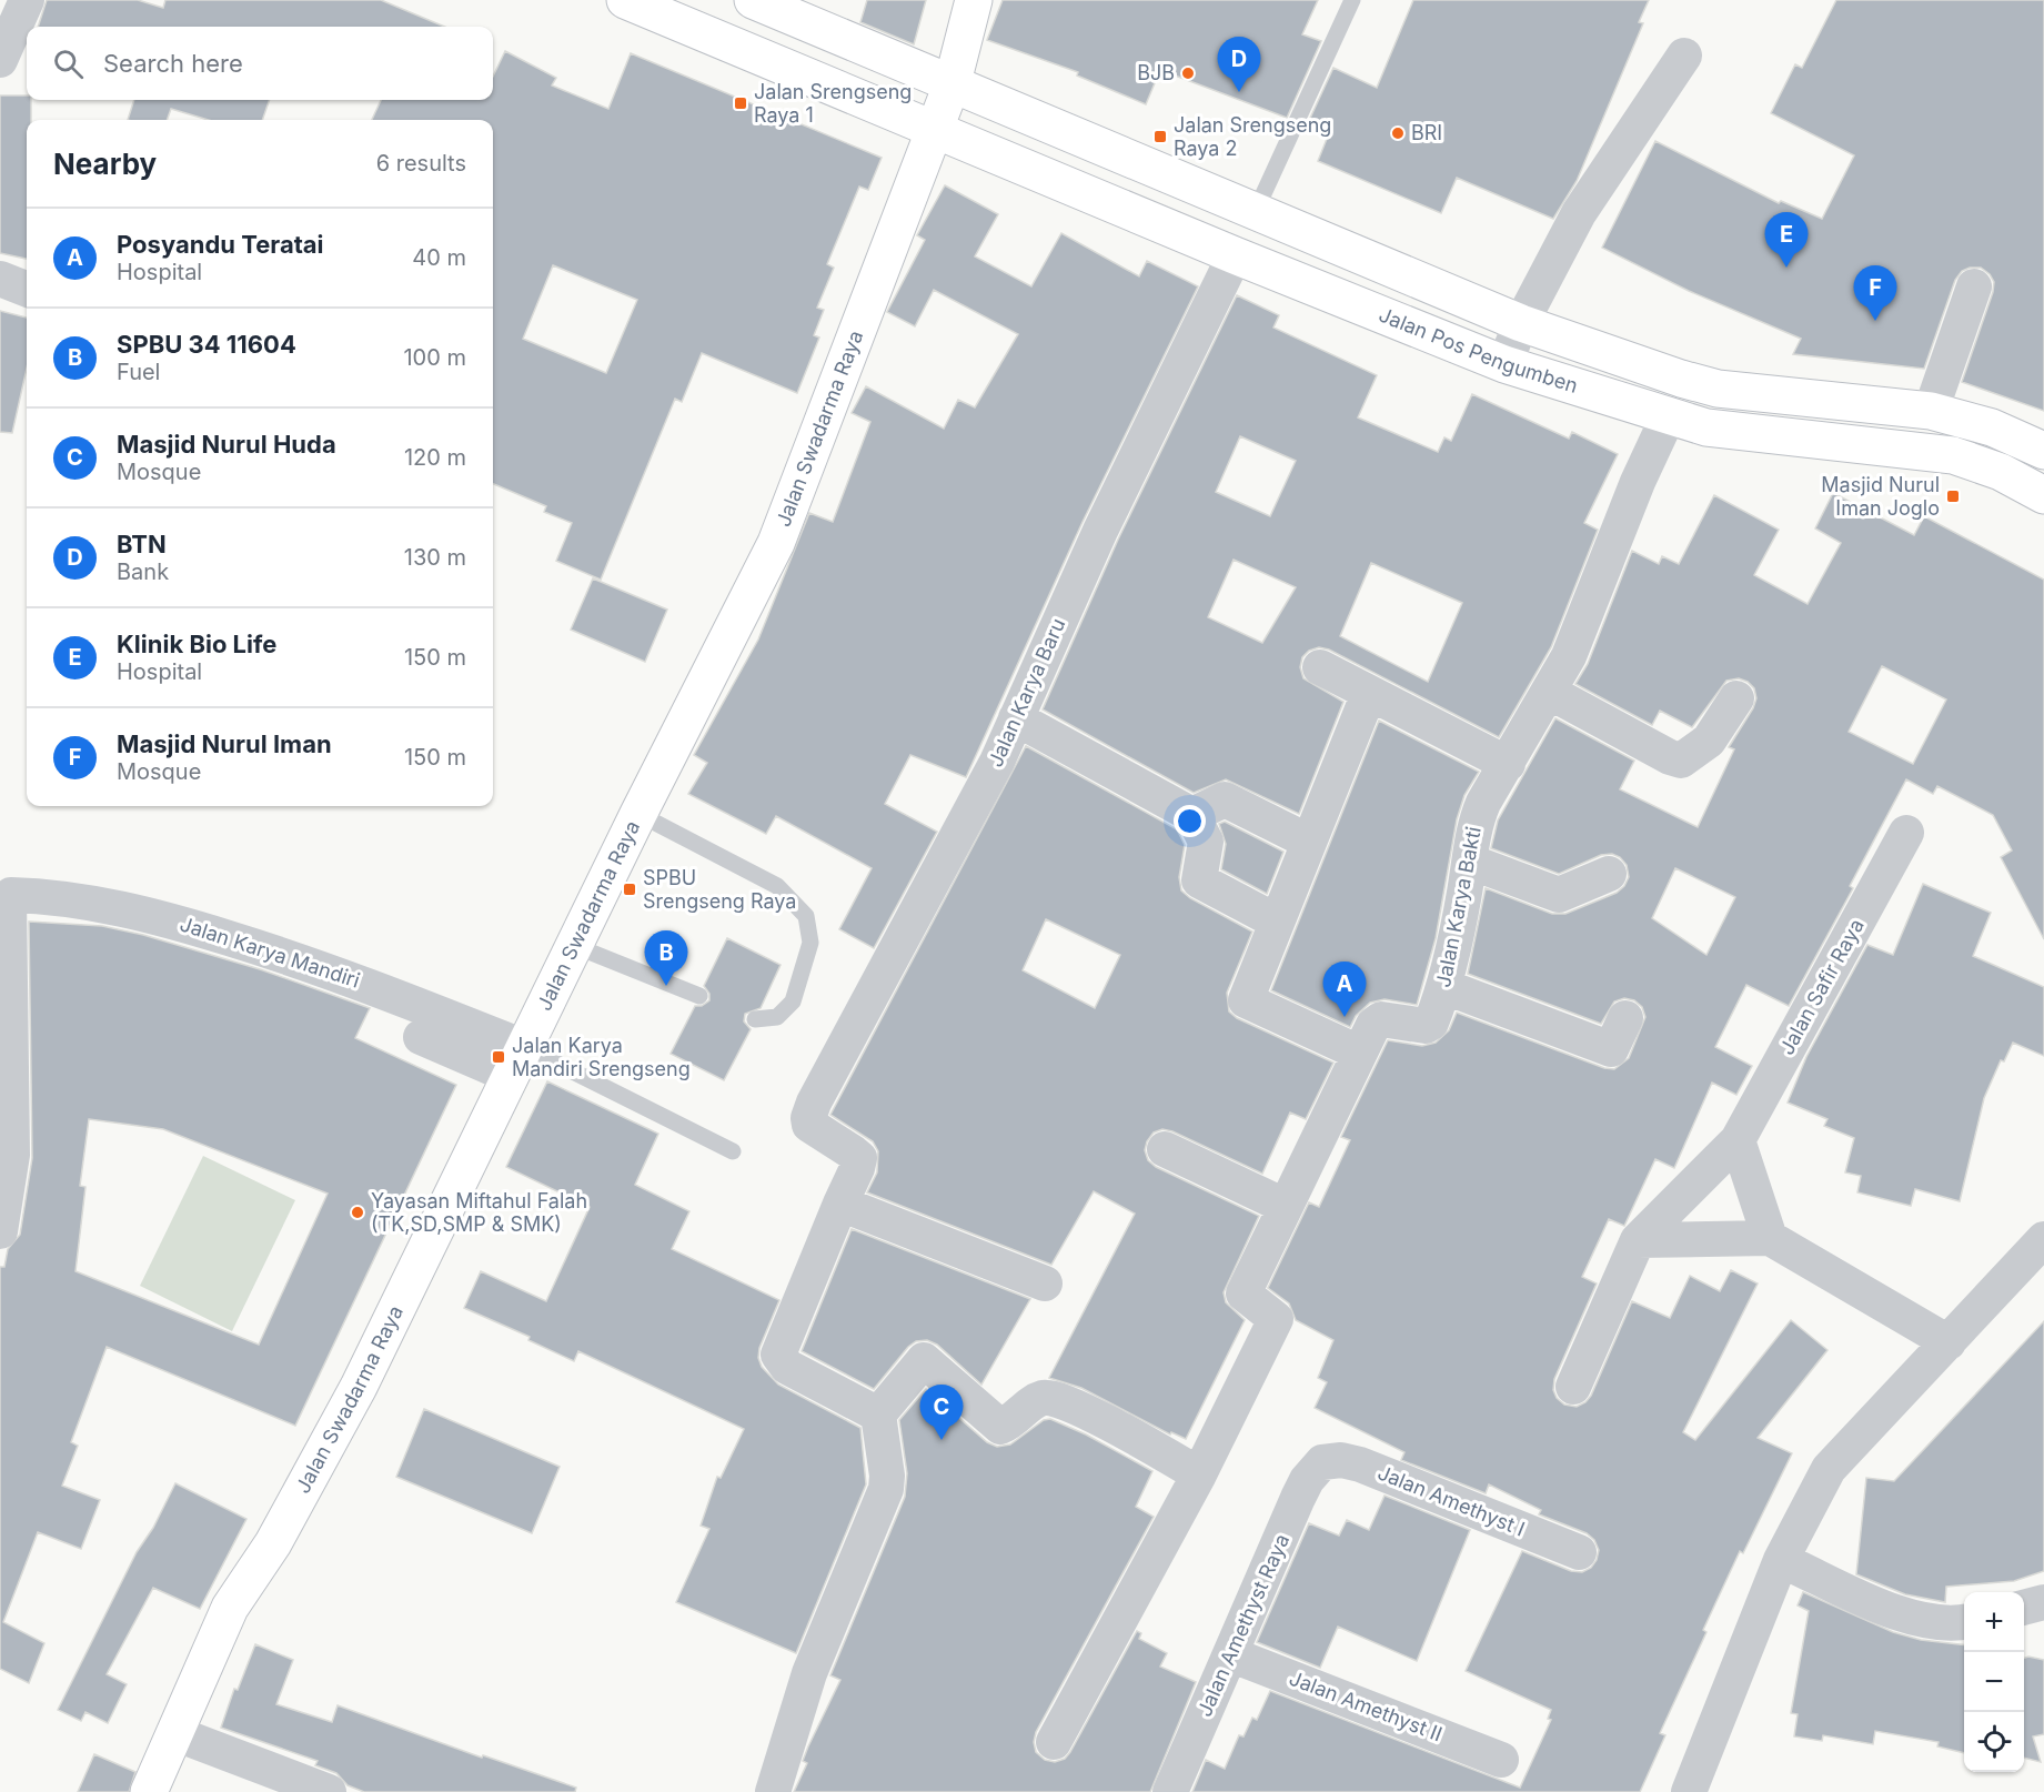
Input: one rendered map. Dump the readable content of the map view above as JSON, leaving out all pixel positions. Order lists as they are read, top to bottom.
{
  "streets": {
    "main road": ["Jalan Pos Pengumben", "Jalan Swadarma Raya"],
    "street": [
      "Jalan Karya Baru",
      "Jalan Karya Bakti",
      "Jalan Karya Mandiri",
      "Jalan Safir Raya",
      "Jalan Amethyst I",
      "Jalan Amethyst Raya",
      "Jalan Amethyst II"
    ]
  },
  "crossings": [
    ["Jalan Pos Pengumben", "Jalan Swadarma Raya"],
    ["Jalan Pos Pengumben", "Jalan Karya Baru"],
    ["Jalan Pos Pengumben", "Jalan Karya Bakti"],
    ["Jalan Swadarma Raya", "Jalan Karya Mandiri"],
    ["Jalan Amethyst I", "Jalan Amethyst Raya"],
    ["Jalan Amethyst Raya", "Jalan Amethyst II"]
  ],
  "places": {
    "other": ["BJB", "BRI", "Yayasan Miftahul Falah (TK,SD,SMP & SMK)"],
    "transit": [
      "Jalan Srengseng Raya 1",
      "Jalan Srengseng Raya 2",
      "Masjid Nurul Iman Joglo",
      "SPBU Srengseng Raya",
      "Jalan Karya Mandiri Srengseng"
    ]
  },
  "page": {
    "search": "Search here",
    "pins": [
      "D",
      "E",
      "F",
      "B",
      "A",
      "C"
    ],
    "heading": ["Nearby", "6 results"],
    "list": [
      {
        "mark": "A",
        "name": "Posyandu Teratai",
        "note": "Hospital",
        "value": "40 m"
      },
      {
        "mark": "B",
        "name": "SPBU 34 11604",
        "note": "Fuel",
        "value": "100 m"
      },
      {
        "mark": "C",
        "name": "Masjid Nurul Huda",
        "note": "Mosque",
        "value": "120 m"
      },
      {
        "mark": "D",
        "name": "BTN",
        "note": "Bank",
        "value": "130 m"
      },
      {
        "mark": "E",
        "name": "Klinik Bio Life",
        "note": "Hospital",
        "value": "150 m"
      },
      {
        "mark": "F",
        "name": "Masjid Nurul Iman",
        "note": "Mosque",
        "value": "150 m"
      }
    ],
    "map_buttons": ["+", "−"]
  }
}
